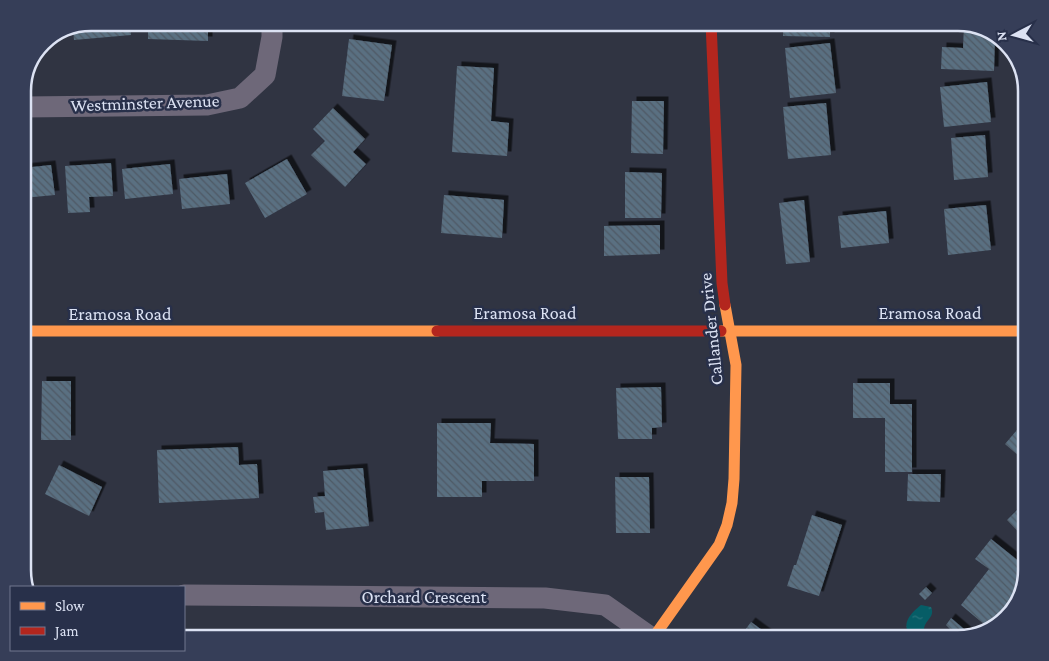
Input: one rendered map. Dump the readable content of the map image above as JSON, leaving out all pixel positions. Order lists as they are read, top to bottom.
{
  "streets": {
    "main road": ["Eramosa Road", "Callander Drive"],
    "street": ["Westminster Avenue", "Orchard Crescent"]
  },
  "crossings": [
    ["Eramosa Road", "Callander Drive"]
  ],
  "legend": ["Slow", "Jam"],
  "north": "left"
}
